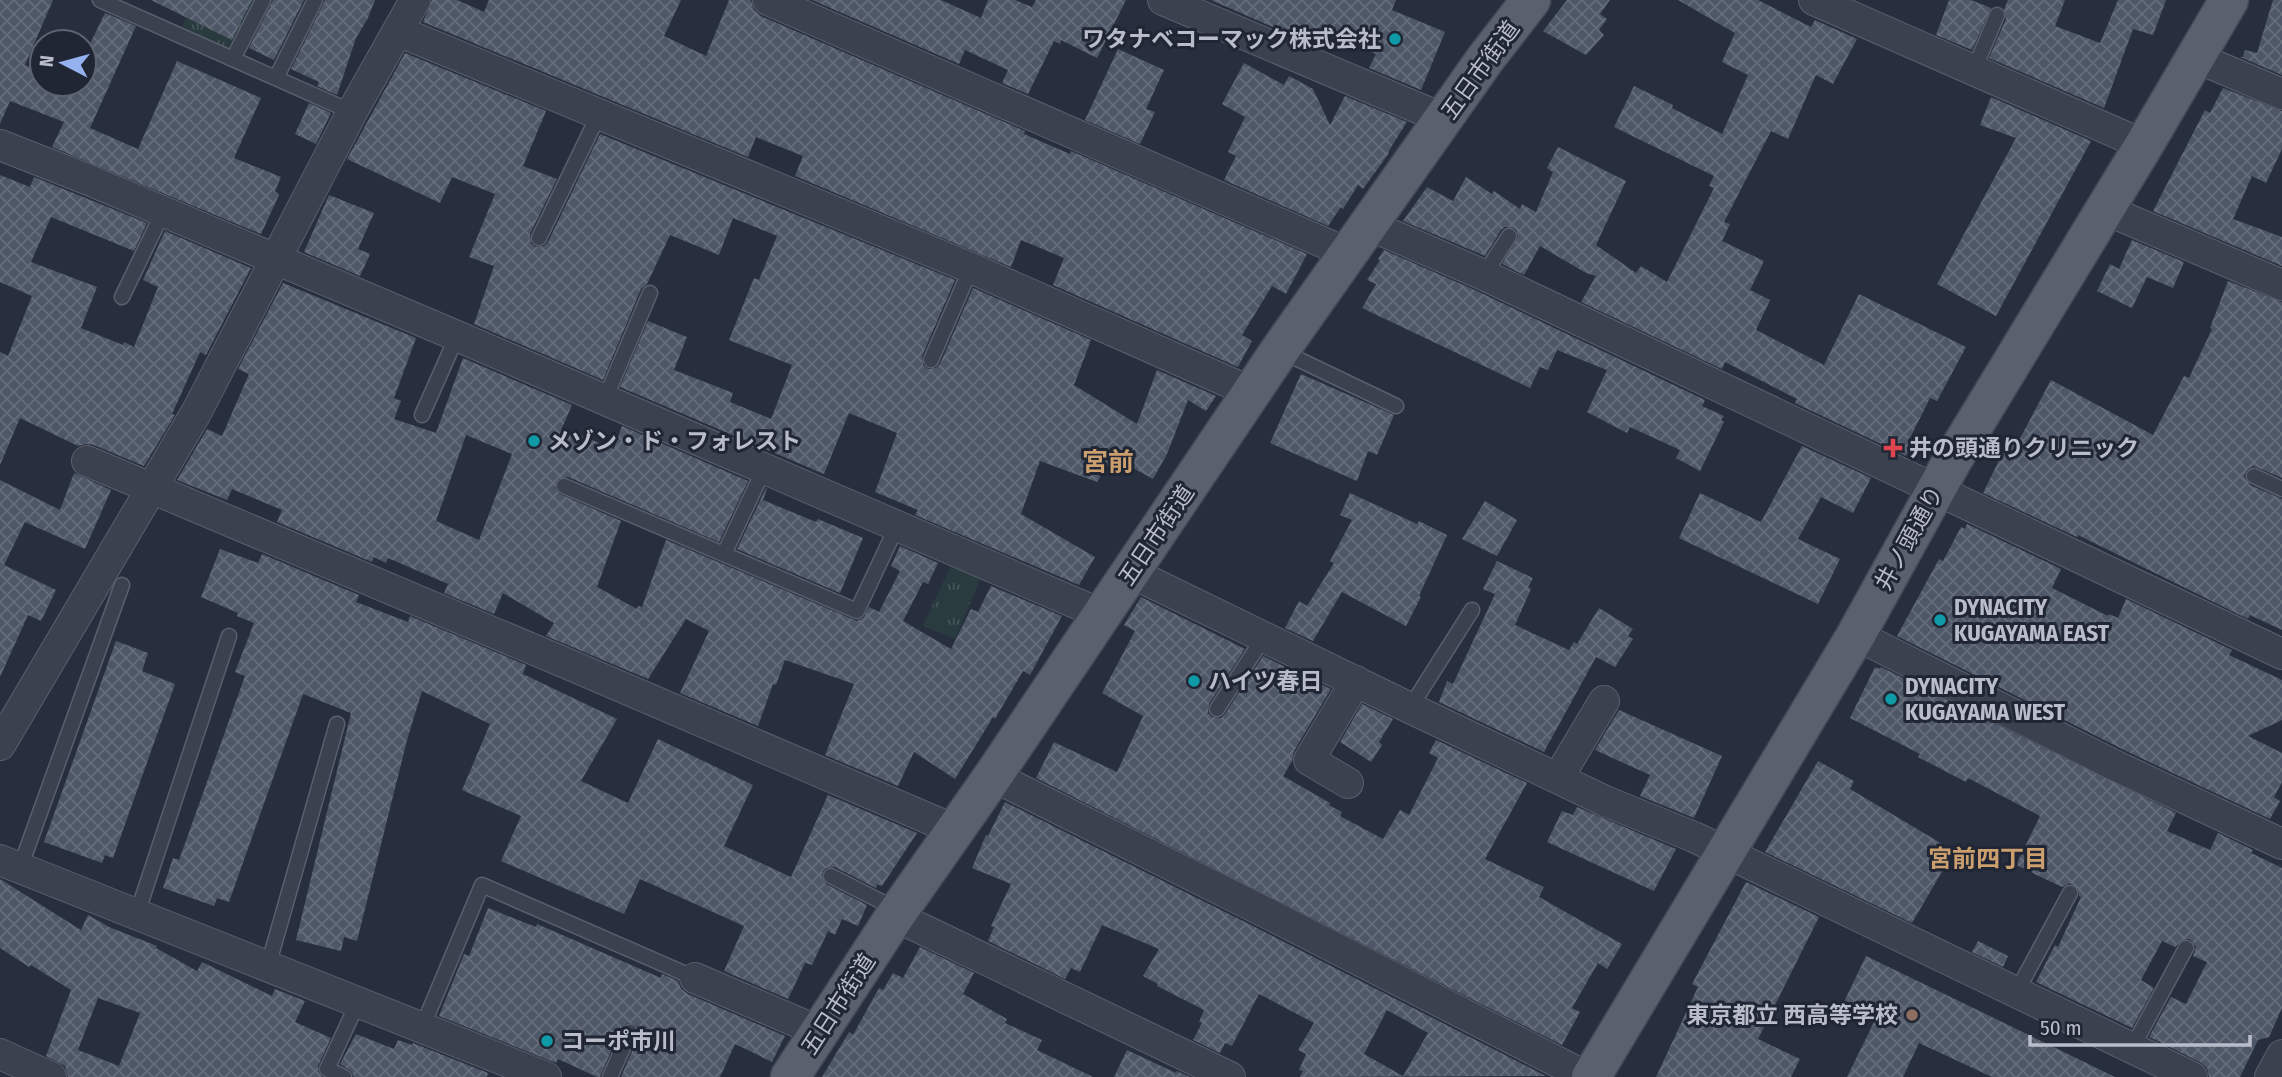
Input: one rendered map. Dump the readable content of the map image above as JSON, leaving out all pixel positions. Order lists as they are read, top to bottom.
{
  "streets": {
    "main road": ["五日市街道", "井ノ頭通り"]
  },
  "districts": ["宮前", "宮前四丁目"],
  "places": {
    "other": [
      "ワタナベコーマック株式会社",
      "メゾン・ド・フォレスト",
      "DYNACITY KUGAYAMA EAST",
      "ハイツ春日",
      "DYNACITY KUGAYAMA WEST",
      "東京都立 西高等学校",
      "コーポ市川"
    ],
    "health": ["井の頭通りクリニック"]
  },
  "scale_bar": "50 m",
  "north": "left"
}
